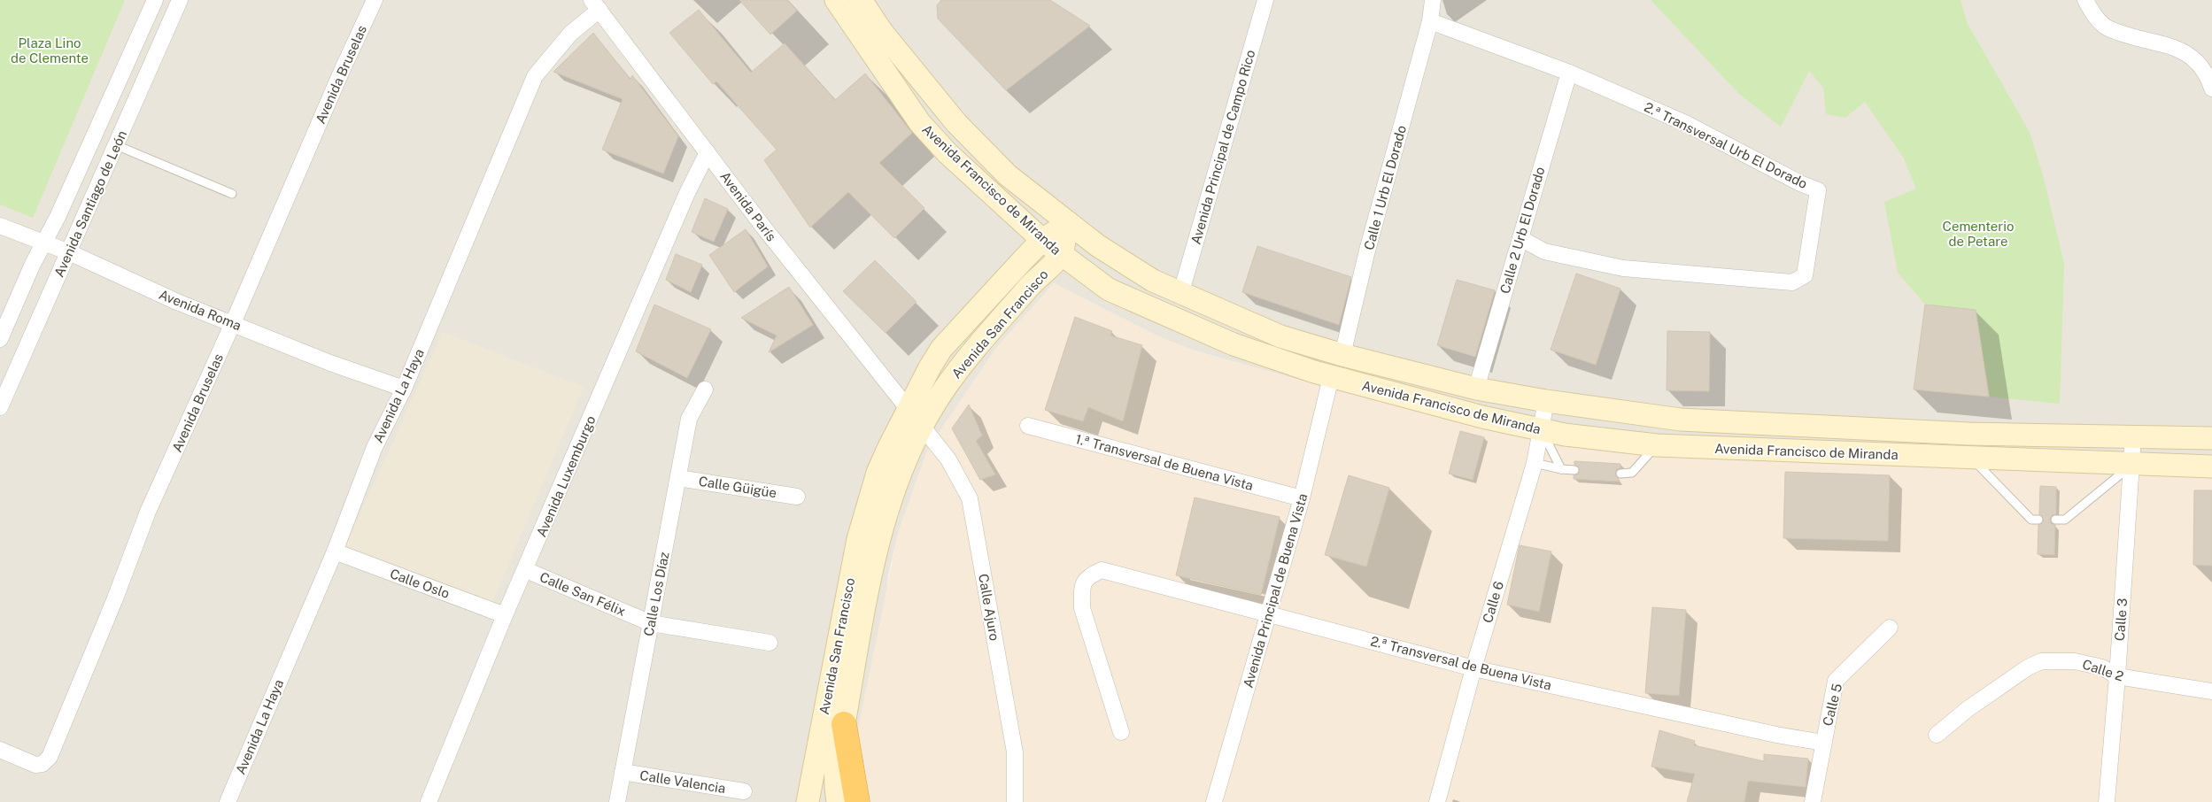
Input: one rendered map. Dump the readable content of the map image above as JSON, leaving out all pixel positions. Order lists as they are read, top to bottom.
{
  "streets": {
    "main road": ["Avenida Francisco de Miranda", "Avenida San Francisco"],
    "street": [
      "Avenida Bruselas",
      "2.ª Transversal Urb El Dorado",
      "Avenida Principal de Campo Rico",
      "Calle 1 Urb El Dorado",
      "Avenida Santiago de León",
      "Avenida París",
      "Calle 2 Urb El Dorado",
      "Avenida Roma",
      "Avenida La Haya",
      "1.ª Transversal de Buena Vista",
      "Avenida Luxemburgo",
      "Calle Güigüe",
      "Calle Oslo",
      "Avenida Principal de Buena Vista",
      "Calle San Félix",
      "Calle Los Díaz",
      "Calle 6",
      "Calle Ajuro",
      "Calle 3",
      "2.ª Transversal de Buena Vista",
      "Calle 2",
      "Calle 5",
      "Calle Valencia"
    ]
  },
  "crossings": [
    ["Avenida Bruselas", "Avenida Roma"],
    ["2.ª Transversal Urb El Dorado", "Calle 1 Urb El Dorado"],
    ["2.ª Transversal Urb El Dorado", "Calle 2 Urb El Dorado"],
    ["Avenida Principal de Campo Rico", "Avenida Francisco de Miranda"],
    ["Calle 1 Urb El Dorado", "Avenida Francisco de Miranda"],
    ["Avenida Francisco de Miranda", "Calle 2 Urb El Dorado"],
    ["Avenida Francisco de Miranda", "Avenida San Francisco"],
    ["Avenida Francisco de Miranda", "Avenida Principal de Buena Vista"],
    ["Avenida Francisco de Miranda", "Calle 6"],
    ["Avenida Francisco de Miranda", "Calle 3"],
    ["Avenida Santiago de León", "Avenida Roma"],
    ["Avenida París", "Avenida San Francisco"],
    ["Avenida París", "Avenida La Haya"],
    ["Avenida París", "Avenida Luxemburgo"],
    ["Avenida París", "Calle Ajuro"],
    ["Avenida Roma", "Avenida La Haya"],
    ["Avenida San Francisco", "Calle Ajuro"],
    ["Avenida La Haya", "Calle Oslo"],
    ["1.ª Transversal de Buena Vista", "Avenida Principal de Buena Vista"],
    ["Avenida Luxemburgo", "Calle Oslo"],
    ["Avenida Luxemburgo", "Calle San Félix"],
    ["Calle Güigüe", "Calle Los Díaz"],
    ["Avenida Principal de Buena Vista", "2.ª Transversal de Buena Vista"],
    ["Calle San Félix", "Calle Los Díaz"],
    ["Calle Los Díaz", "Calle Valencia"],
    ["Calle 6", "2.ª Transversal de Buena Vista"],
    ["Calle 3", "Calle 2"],
    ["2.ª Transversal de Buena Vista", "Calle 5"]
  ],
  "parks": ["Plaza Lino de Clemente", "Cementerio de Petare"]
}
